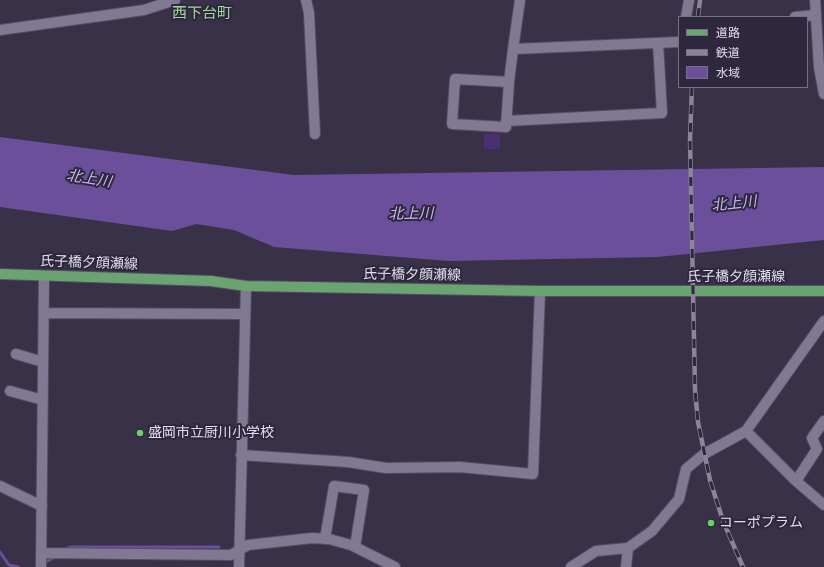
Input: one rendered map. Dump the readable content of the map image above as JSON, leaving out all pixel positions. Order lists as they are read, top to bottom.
{
  "streets": {
    "main road": ["氏子橋夕顔瀬線"]
  },
  "districts": ["西下台町"],
  "water": ["北上川"],
  "places": ["盛岡市立厨川小学校", "コーポプラム"],
  "legend": ["道路", "鉄道", "水域"]
}
